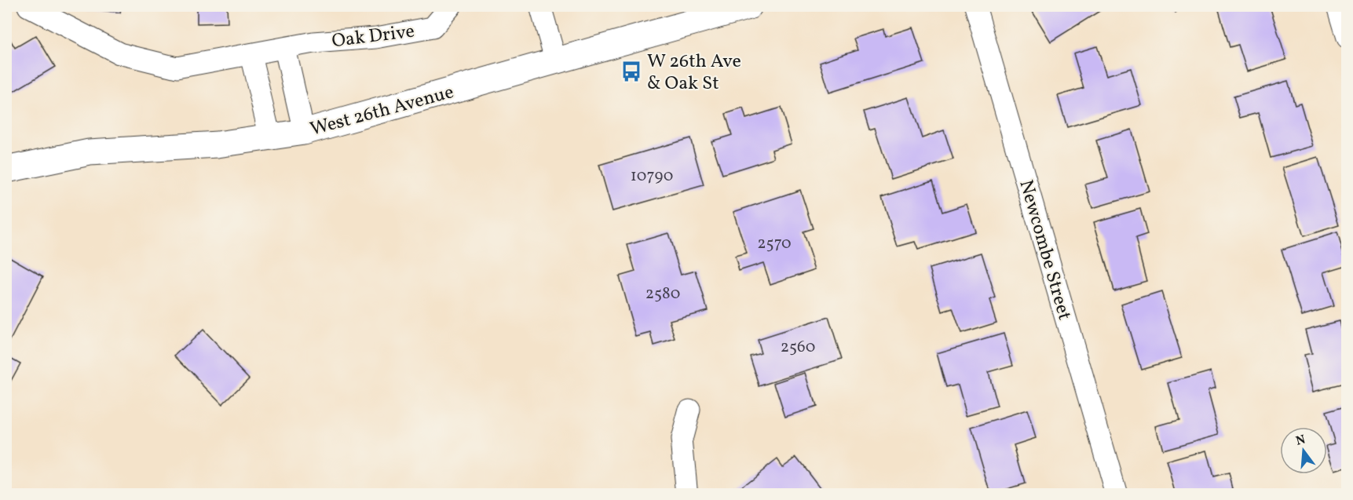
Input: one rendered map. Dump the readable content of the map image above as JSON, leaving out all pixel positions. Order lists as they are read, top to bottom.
{
  "streets": {
    "street": ["Oak Drive", "West 26th Avenue", "Newcombe Street"]
  },
  "places": {
    "bus stop": ["W 26th Ave & Oak St"]
  },
  "house_numbers": [
    "10790",
    "2570",
    "2580",
    "2560"
  ],
  "north": "top"
}
